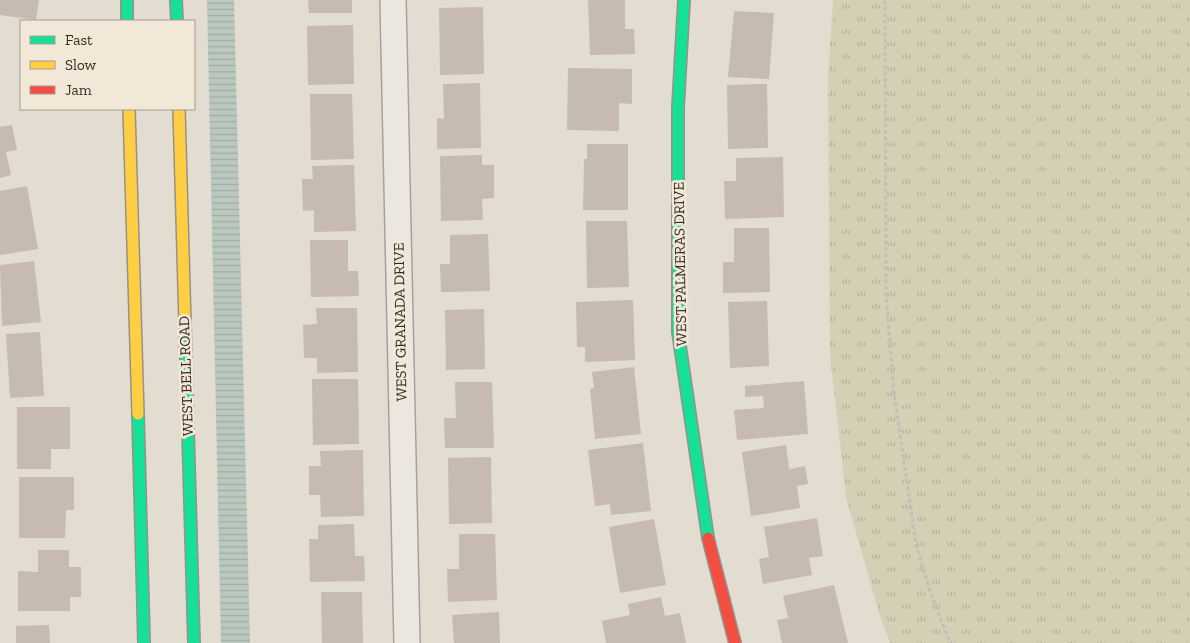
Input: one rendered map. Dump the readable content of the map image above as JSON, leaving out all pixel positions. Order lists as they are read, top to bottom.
{
  "streets": {
    "main road": ["WEST PALMERAS DRIVE", "WEST BELL ROAD"],
    "street": ["WEST GRANADA DRIVE"]
  },
  "legend": ["Fast", "Slow", "Jam"]
}
